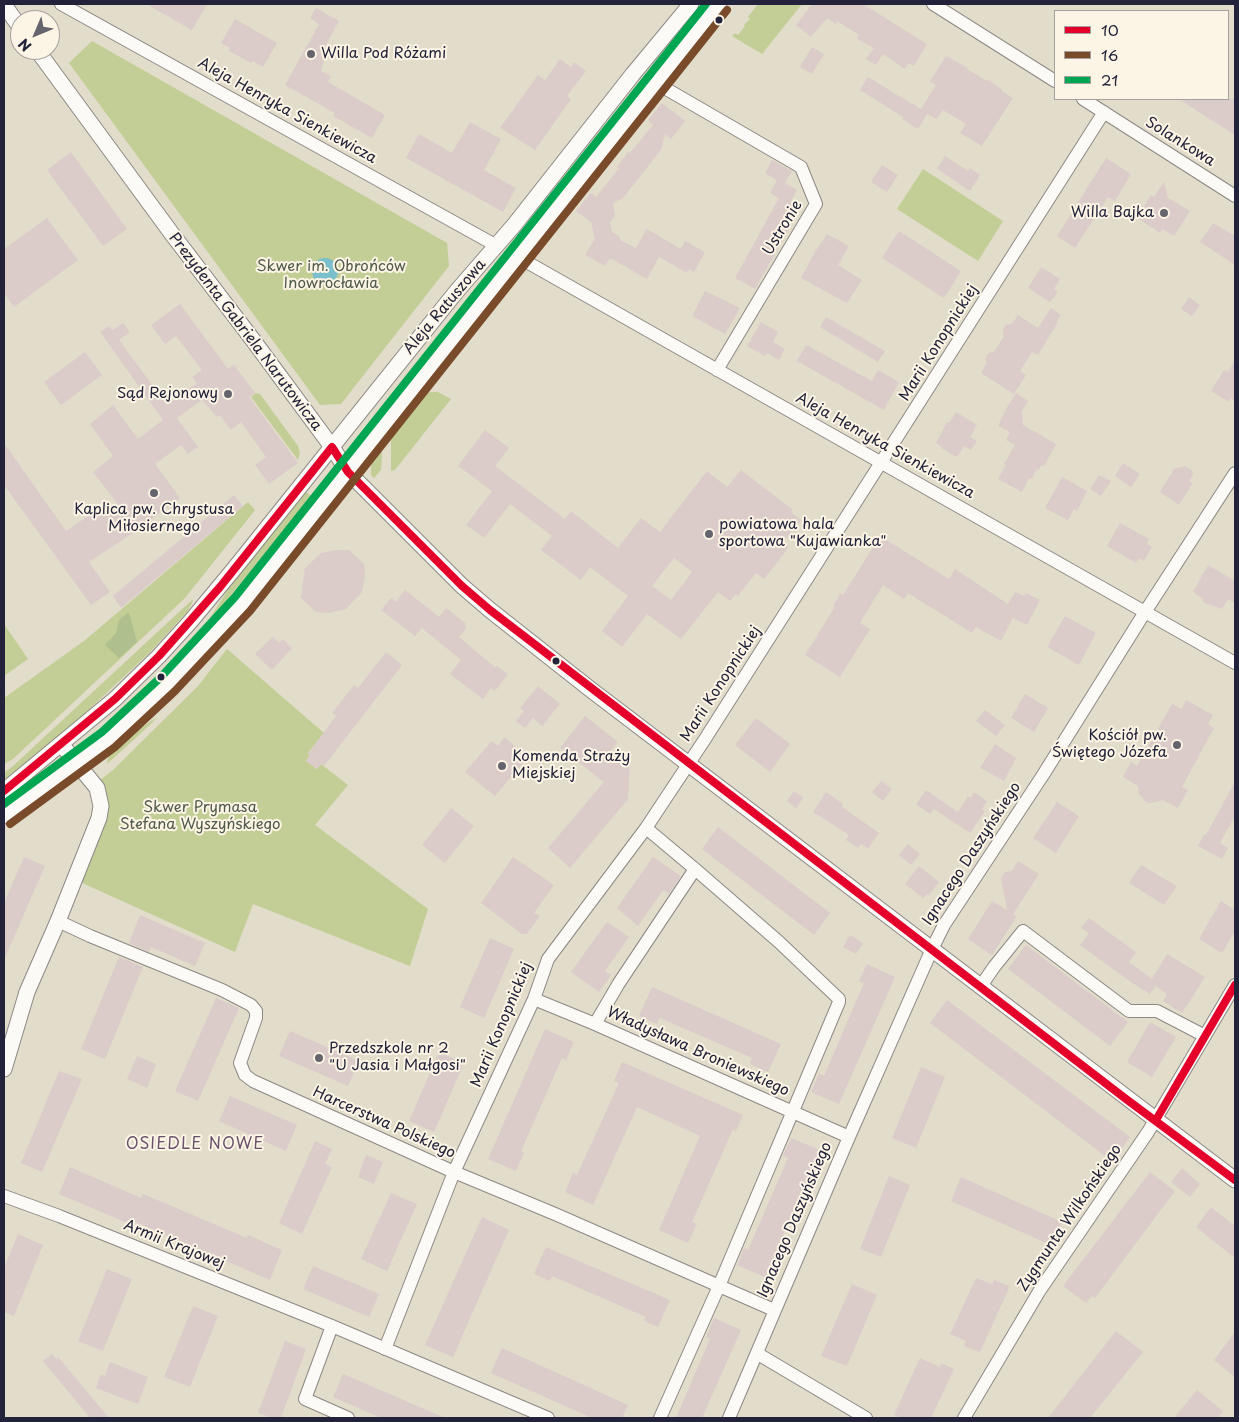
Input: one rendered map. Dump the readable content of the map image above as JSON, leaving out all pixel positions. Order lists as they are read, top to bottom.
{
  "streets": {
    "street": [
      "Aleja Henryka Sienkiewicza",
      "Solankowa",
      "Ustronie",
      "Aleja Ratuszowa",
      "Prezydenta Gabriela Narutowicza",
      "Marii Konopnickiej",
      "Ignacego Daszyńskiego",
      "Władysława Broniewskiego",
      "Harcerstwa Polskiego",
      "Zygmunta Wilkońskiego",
      "Armii Krajowej"
    ]
  },
  "crossings": [
    ["Aleja Henryka Sienkiewicza", "Ustronie"],
    ["Aleja Henryka Sienkiewicza", "Aleja Ratuszowa"],
    ["Aleja Henryka Sienkiewicza", "Marii Konopnickiej"],
    ["Aleja Henryka Sienkiewicza", "Ignacego Daszyńskiego"],
    ["Solankowa", "Marii Konopnickiej"],
    ["Ustronie", "Aleja Ratuszowa"],
    ["Aleja Ratuszowa", "Prezydenta Gabriela Narutowicza"],
    ["Prezydenta Gabriela Narutowicza", "Marii Konopnickiej"],
    ["Prezydenta Gabriela Narutowicza", "Ignacego Daszyńskiego"],
    ["Prezydenta Gabriela Narutowicza", "Zygmunta Wilkońskiego"],
    ["Marii Konopnickiej", "Władysława Broniewskiego"],
    ["Marii Konopnickiej", "Harcerstwa Polskiego"],
    ["Marii Konopnickiej", "Armii Krajowej"],
    ["Ignacego Daszyńskiego", "Władysława Broniewskiego"],
    ["Ignacego Daszyńskiego", "Harcerstwa Polskiego"]
  ],
  "districts": ["OSIEDLE NOWE"],
  "parks": ["Skwer im. Obrońców Inowrocławia", "Skwer Prymasa Stefana Wyszyńskiego"],
  "places": [
    "Willa Pod Różami",
    "Willa Bajka",
    "Sąd Rejonowy",
    "Kaplica pw. Chrystusa Miłosiernego",
    "powiatowa hala sportowa \"Kujawianka\"",
    "Kościół pw. Świętego Józefa",
    "Komenda Straży Miejskiej",
    "Przedszkole nr 2 \"U Jasia i Małgosi\""
  ],
  "lines": ["transit line 21", "transit line 16", "transit line 10"],
  "legend": ["10", "16", "21"],
  "north": "bottom left"
}
